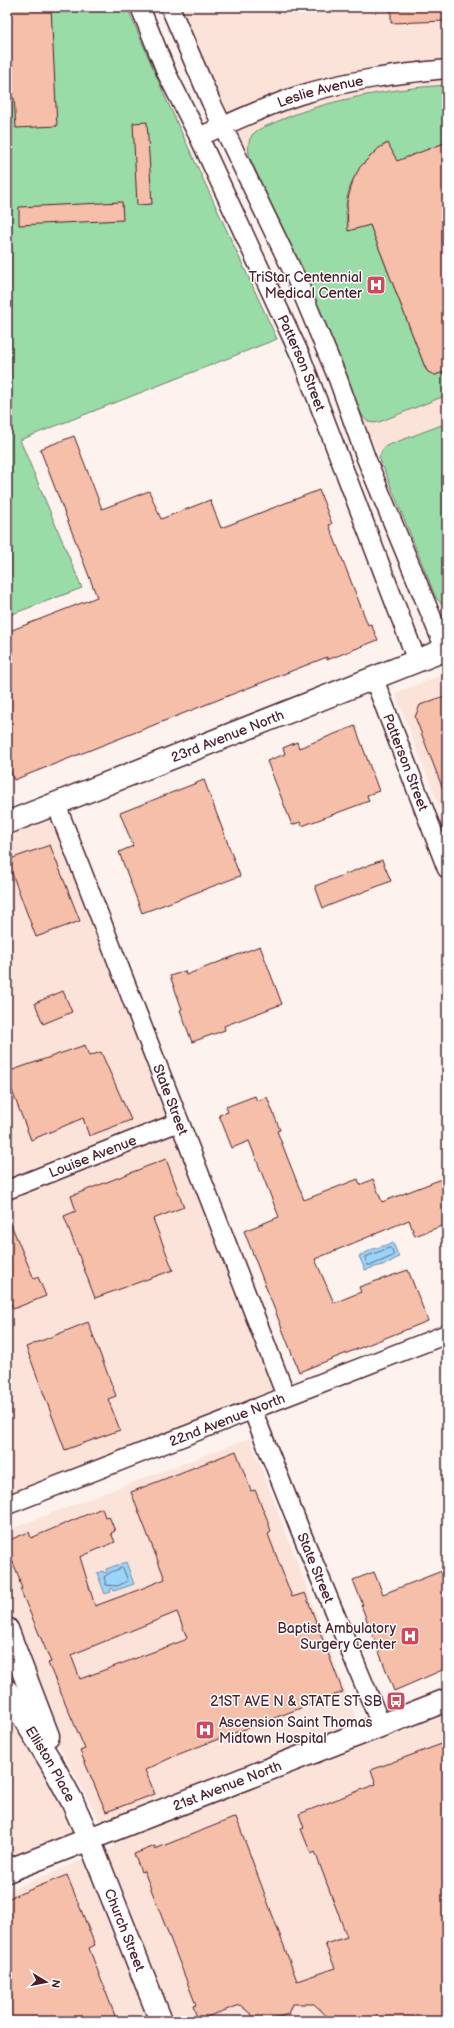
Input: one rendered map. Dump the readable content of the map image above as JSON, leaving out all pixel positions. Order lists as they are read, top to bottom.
{
  "streets": {
    "main road": [
      "23rd Avenue North",
      "Elliston Place",
      "21st Avenue North",
      "Church Street"
    ],
    "street": [
      "Leslie Avenue",
      "Patterson Street",
      "State Street",
      "Louise Avenue",
      "22nd Avenue North"
    ]
  },
  "crossings": [
    ["Leslie Avenue", "Patterson Street"],
    ["Patterson Street", "23rd Avenue North"],
    ["23rd Avenue North", "State Street"],
    ["State Street", "Louise Avenue"],
    ["State Street", "22nd Avenue North"],
    ["State Street", "21st Avenue North"],
    ["Elliston Place", "21st Avenue North"],
    ["Elliston Place", "Church Street"],
    ["21st Avenue North", "Church Street"]
  ],
  "places": {
    "hospital": ["TriStar Centennial Medical Center", "Baptist Ambulatory Surgery Center", "Ascension Saint Thomas Midtown Hospital"],
    "bus stop": ["21ST AVE N & STATE ST SB"]
  },
  "north": "right"
}
